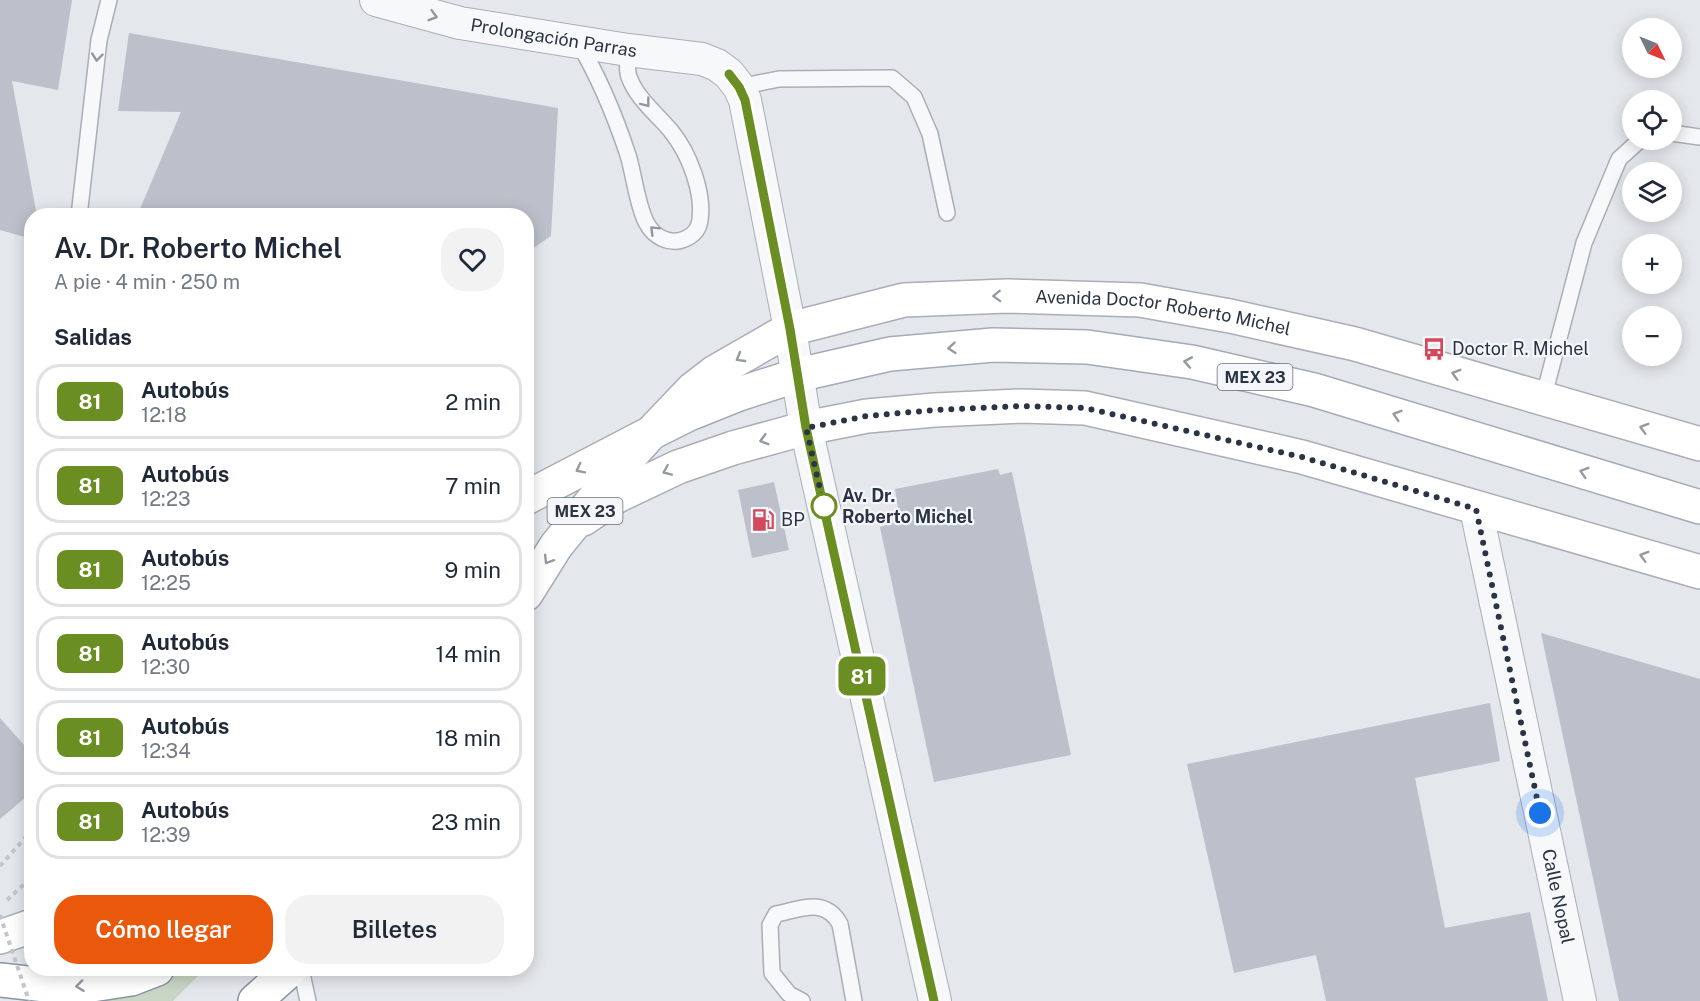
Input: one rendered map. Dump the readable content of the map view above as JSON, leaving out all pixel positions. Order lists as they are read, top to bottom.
{
  "streets": {
    "main road": ["Avenida Doctor Roberto Michel", "MEX 23"],
    "street": ["Prolongación Parras", "Calle Nopal"]
  },
  "crossings": [
    ["Avenida Doctor Roberto Michel", "Calle Nopal"]
  ],
  "one_way": ["Prolongación Parras"],
  "places": {
    "bus stop": ["Doctor R. Michel"],
    "other": ["Av. Dr. Roberto Michel"],
    "fuel station": ["BP"]
  },
  "lines": ["bus line 81"],
  "north": "bottom right",
  "page": {
    "on_map": "81",
    "map_buttons": ["+", "−"],
    "heading": [
      ["Av. Dr. Roberto Michel", "A pie · 4 min · 250 m"],
      "Salidas"
    ],
    "list": [
      {
        "mark": "81",
        "name": "Autobús",
        "note": "12:18",
        "value": "2 min"
      },
      {
        "mark": "81",
        "name": "Autobús",
        "note": "12:23",
        "value": "7 min"
      },
      {
        "mark": "81",
        "name": "Autobús",
        "note": "12:25",
        "value": "9 min"
      },
      {
        "mark": "81",
        "name": "Autobús",
        "note": "12:30",
        "value": "14 min"
      },
      {
        "mark": "81",
        "name": "Autobús",
        "note": "12:34",
        "value": "18 min"
      },
      {
        "mark": "81",
        "name": "Autobús",
        "note": "12:39",
        "value": "23 min"
      }
    ],
    "buttons": ["Cómo llegar", "Billetes"]
  }
}
